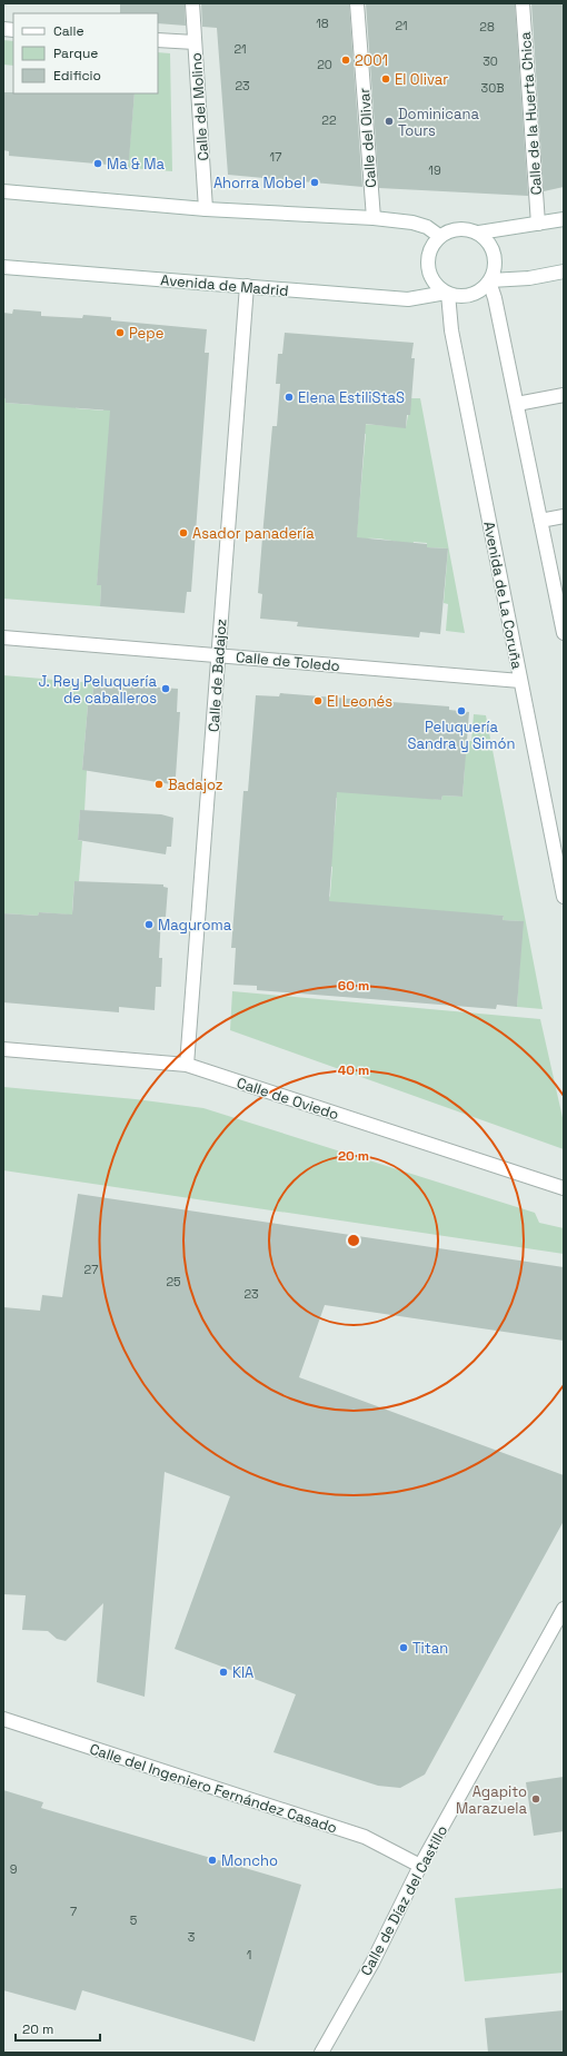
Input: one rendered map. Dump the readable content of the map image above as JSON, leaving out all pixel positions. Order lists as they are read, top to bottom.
{
  "streets": {
    "street": [
      "Calle del Molino",
      "Calle de la Huerta Chica",
      "Calle del Olivar",
      "Avenida de Madrid",
      "Avenida de La Coruña",
      "Calle de Toledo",
      "Calle de Badajoz",
      "Calle de Oviedo",
      "Calle del Ingeniero Fernández Casado",
      "Calle de Díaz del Castillo"
    ]
  },
  "crossings": [
    ["Avenida de Madrid", "Avenida de La Coruña"],
    ["Avenida de Madrid", "Calle de Badajoz"],
    ["Avenida de La Coruña", "Calle de Toledo"],
    ["Calle de Toledo", "Calle de Badajoz"],
    ["Calle de Badajoz", "Calle de Oviedo"],
    ["Calle del Ingeniero Fernández Casado", "Calle de Díaz del Castillo"]
  ],
  "places": [
    "2001",
    "El Olivar",
    "Dominicana Tours",
    "Ma & Ma",
    "Ahorra Mobel",
    "Pepe",
    "Elena EstiliStaS",
    "Asador panadería",
    "J. Rey Peluquería de caballeros",
    "El Leonés",
    "Peluquería Sandra y Simón",
    "Badajoz",
    "Maguroma",
    "Titan",
    "KIA",
    "Agapito Marazuela",
    "Moncho"
  ],
  "house_numbers": [
    "18",
    "21",
    "28",
    "21",
    "30",
    "20",
    "23",
    "30B",
    "22",
    "17",
    "19",
    "27",
    "25",
    "23",
    "9",
    "7",
    "5",
    "3",
    "1"
  ],
  "legend": ["Calle", "Parque", "Edificio"],
  "scale_bar": "20 m",
  "rings": ["60 m", "40 m", "20 m"]
}
